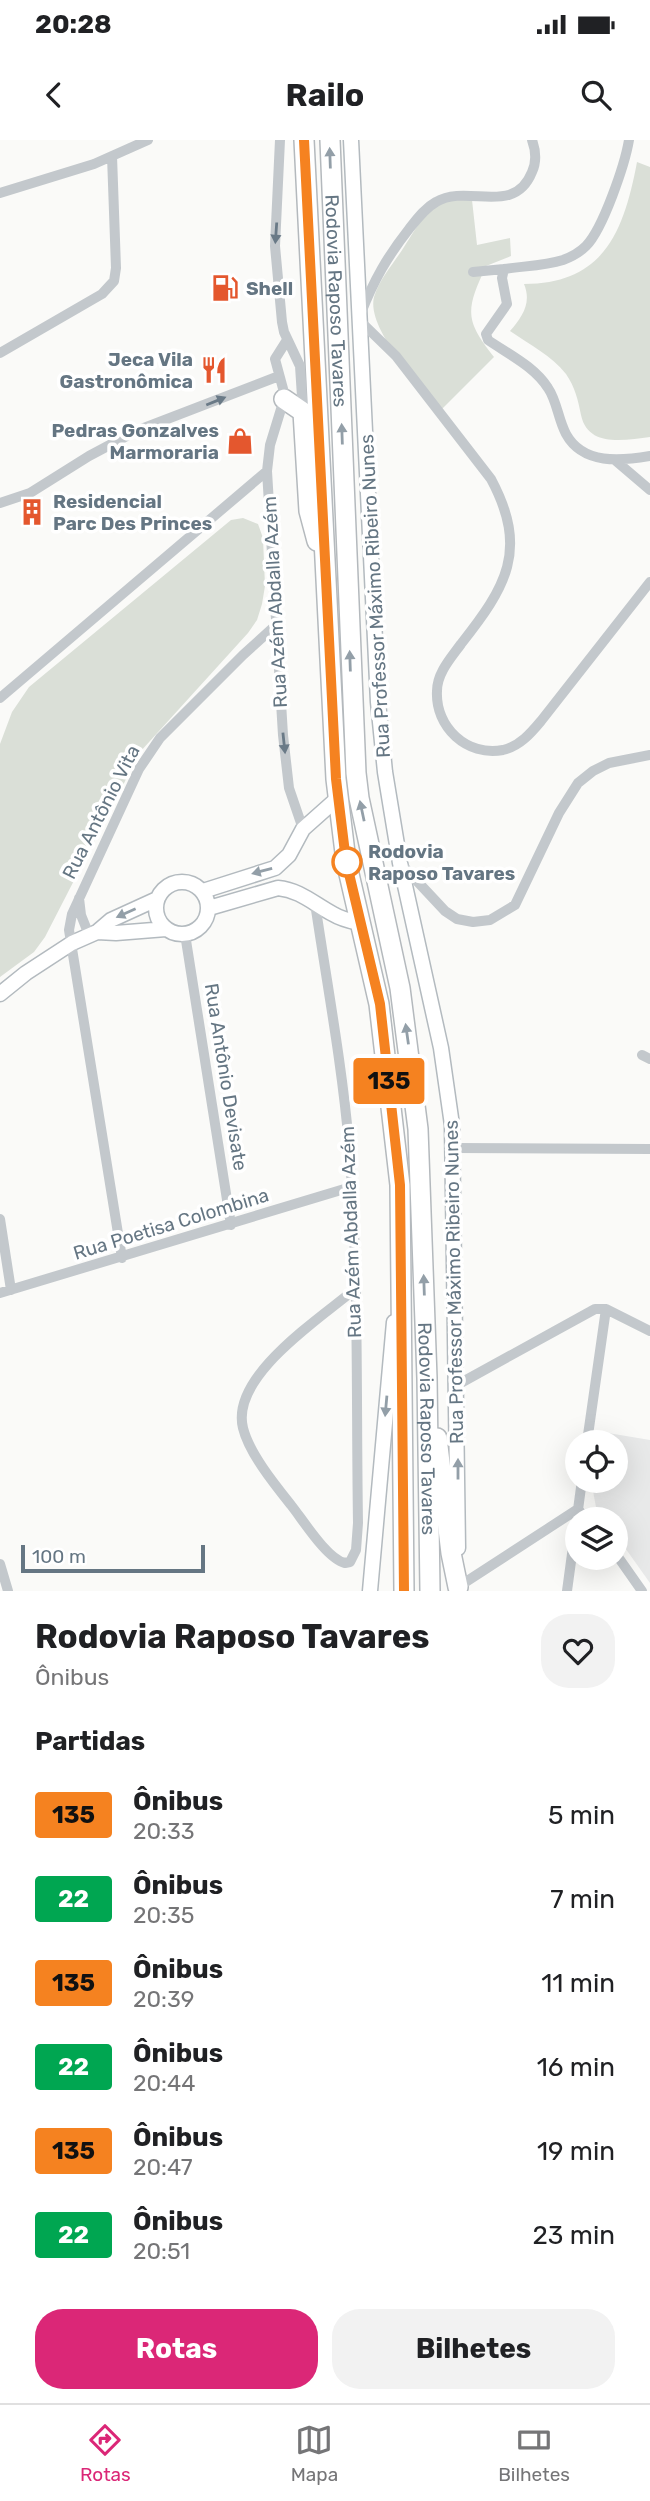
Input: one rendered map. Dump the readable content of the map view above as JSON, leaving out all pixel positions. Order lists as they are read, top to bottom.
{
  "streets": {
    "highway": ["Rodovia Raposo Tavares"],
    "main road": ["Rua Professor Máximo Ribeiro Nunes", "Rua Azém Abdalla Azém"],
    "street": ["Rua Antônio Vita", "Rua Antônio Devisate", "Rua Poetisa Colombina"]
  },
  "crossings": [
    ["Rodovia Raposo Tavares", "Rua Azém Abdalla Azém"],
    ["Rua Azém Abdalla Azém", "Rua Antônio Vita"],
    ["Rua Azém Abdalla Azém", "Rua Poetisa Colombina"],
    ["Rua Antônio Vita", "Rua Poetisa Colombina"],
    ["Rua Antônio Devisate", "Rua Poetisa Colombina"]
  ],
  "places": {
    "fuel station": ["Shell"],
    "restaurant": ["Jeca Vila Gastronômica"],
    "shop": ["Pedras Gonzalves Marmoraria"],
    "building": ["Residencial Parc Des Princes"],
    "other": ["Rodovia Raposo Tavares"]
  },
  "lines": ["bus line 135"],
  "scale_bar": "100 m",
  "page": {
    "status": "20:28",
    "header": "Railo",
    "on_map": "135",
    "scale": "100 m",
    "heading": [
      ["Rodovia Raposo Tavares", "Ônibus"],
      "Partidas"
    ],
    "list": [
      {
        "mark": "135",
        "name": "Ônibus",
        "note": "20:33",
        "value": "5 min"
      },
      {
        "mark": "22",
        "name": "Ônibus",
        "note": "20:35",
        "value": "7 min"
      },
      {
        "mark": "135",
        "name": "Ônibus",
        "note": "20:39",
        "value": "11 min"
      },
      {
        "mark": "22",
        "name": "Ônibus",
        "note": "20:44",
        "value": "16 min"
      },
      {
        "mark": "135",
        "name": "Ônibus",
        "note": "20:47",
        "value": "19 min"
      },
      {
        "mark": "22",
        "name": "Ônibus",
        "note": "20:51",
        "value": "23 min"
      }
    ],
    "buttons": ["Rotas", "Bilhetes"],
    "tabs": ["Rotas", "Mapa", "Bilhetes"]
  }
}
